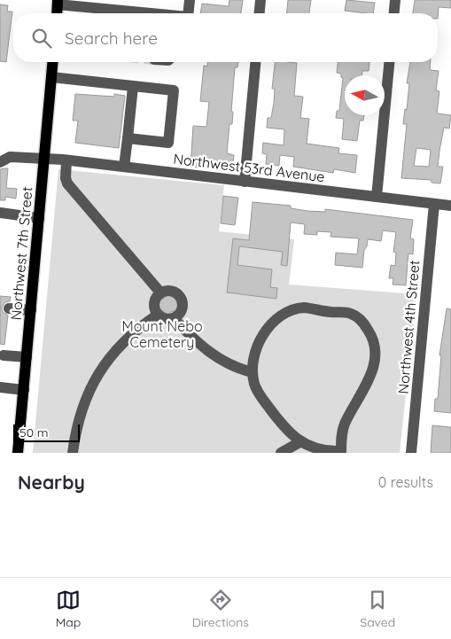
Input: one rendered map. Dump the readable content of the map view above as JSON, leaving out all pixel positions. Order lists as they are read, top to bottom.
{
  "streets": {
    "main road": ["Northwest 7th Street"],
    "street": ["Northwest 53rd Avenue", "Northwest 4th Street"]
  },
  "crossings": [
    ["Northwest 53rd Avenue", "Northwest 7th Street"],
    ["Northwest 53rd Avenue", "Northwest 4th Street"]
  ],
  "parks": ["Mount Nebo Cemetery"],
  "scale_bar": "50 m",
  "north": "left",
  "page": {
    "search": "Search here",
    "scale": "50 m",
    "heading": ["Nearby", "0 results"],
    "nav": ["Map", "Directions", "Saved"]
  }
}
